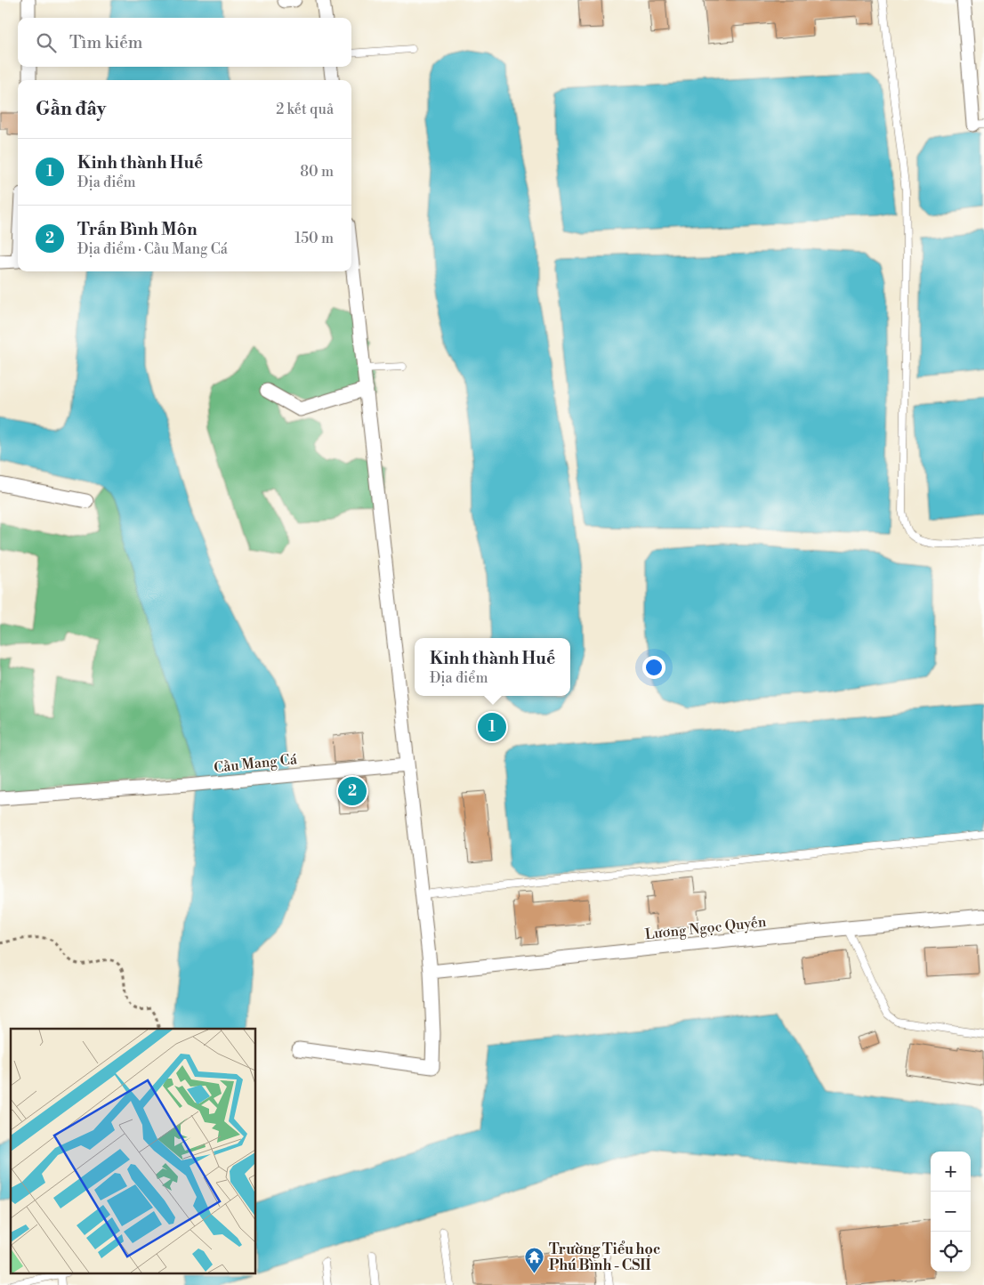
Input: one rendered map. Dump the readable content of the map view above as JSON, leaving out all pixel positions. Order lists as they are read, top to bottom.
{
  "streets": {
    "street": ["Cầu Mang Cá", "Lương Ngọc Quyến"]
  },
  "places": {
    "temple": ["Trường Tiểu học Phú Bình - CSII"]
  },
  "page": {
    "search": "Tìm kiếm",
    "heading": ["Gần đây", "2 kết quả"],
    "list": [
      {
        "mark": "1",
        "name": "Kinh thành Huế",
        "note": "Địa điểm",
        "value": "80 m"
      },
      {
        "mark": "2",
        "name": "Trấn Bình Môn",
        "note": "Địa điểm · Cầu Mang Cá",
        "value": "150 m"
      }
    ],
    "popup": ["Kinh thành Huế", "Địa điểm"],
    "pins": ["1", "2"],
    "map_buttons": ["+", "−"]
  }
}
